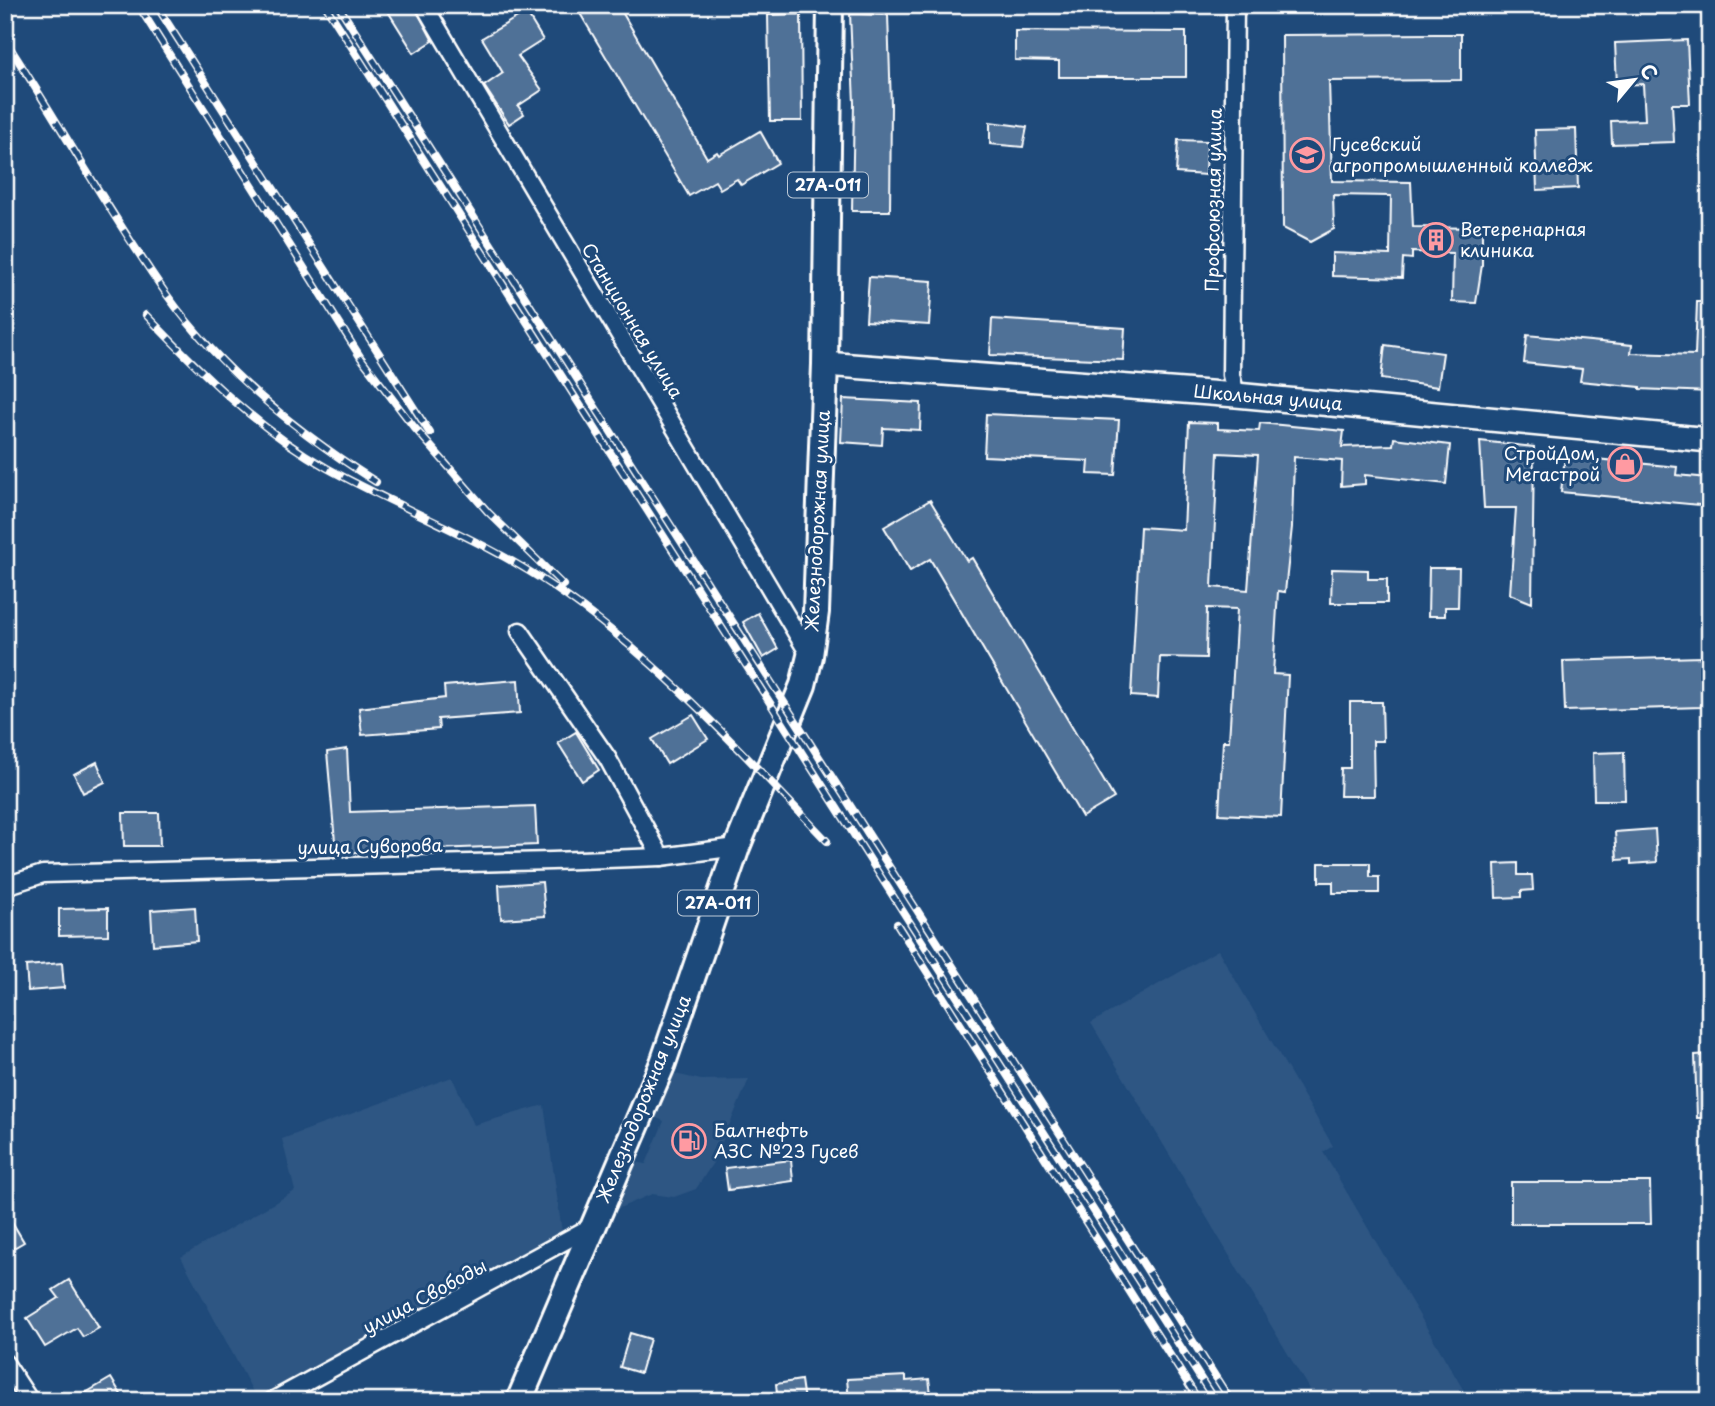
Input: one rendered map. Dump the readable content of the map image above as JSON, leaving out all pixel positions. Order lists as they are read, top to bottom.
{
  "streets": {
    "main road": ["27А-011", "Школьная улица", "Железнодорожная улица"],
    "street": [
      "Профсоюзная улица",
      "Станционная улица",
      "улица Суворова",
      "улица Свободы"
    ]
  },
  "crossings": [
    ["Профсоюзная улица", "Школьная улица"],
    ["Станционная улица", "Железнодорожная улица"],
    ["Школьная улица", "Железнодорожная улица"],
    ["Железнодорожная улица", "улица Суворова"],
    ["Железнодорожная улица", "улица Свободы"]
  ],
  "places": {
    "school or university": ["Гусевский агропромышленный колледж"],
    "building": ["Ветеренарная клиника"],
    "shop": ["СтройДом, Мегастрой"],
    "fuel station": ["Балтнефть АЗС №23 Гусев"]
  },
  "north": "top right"
}
